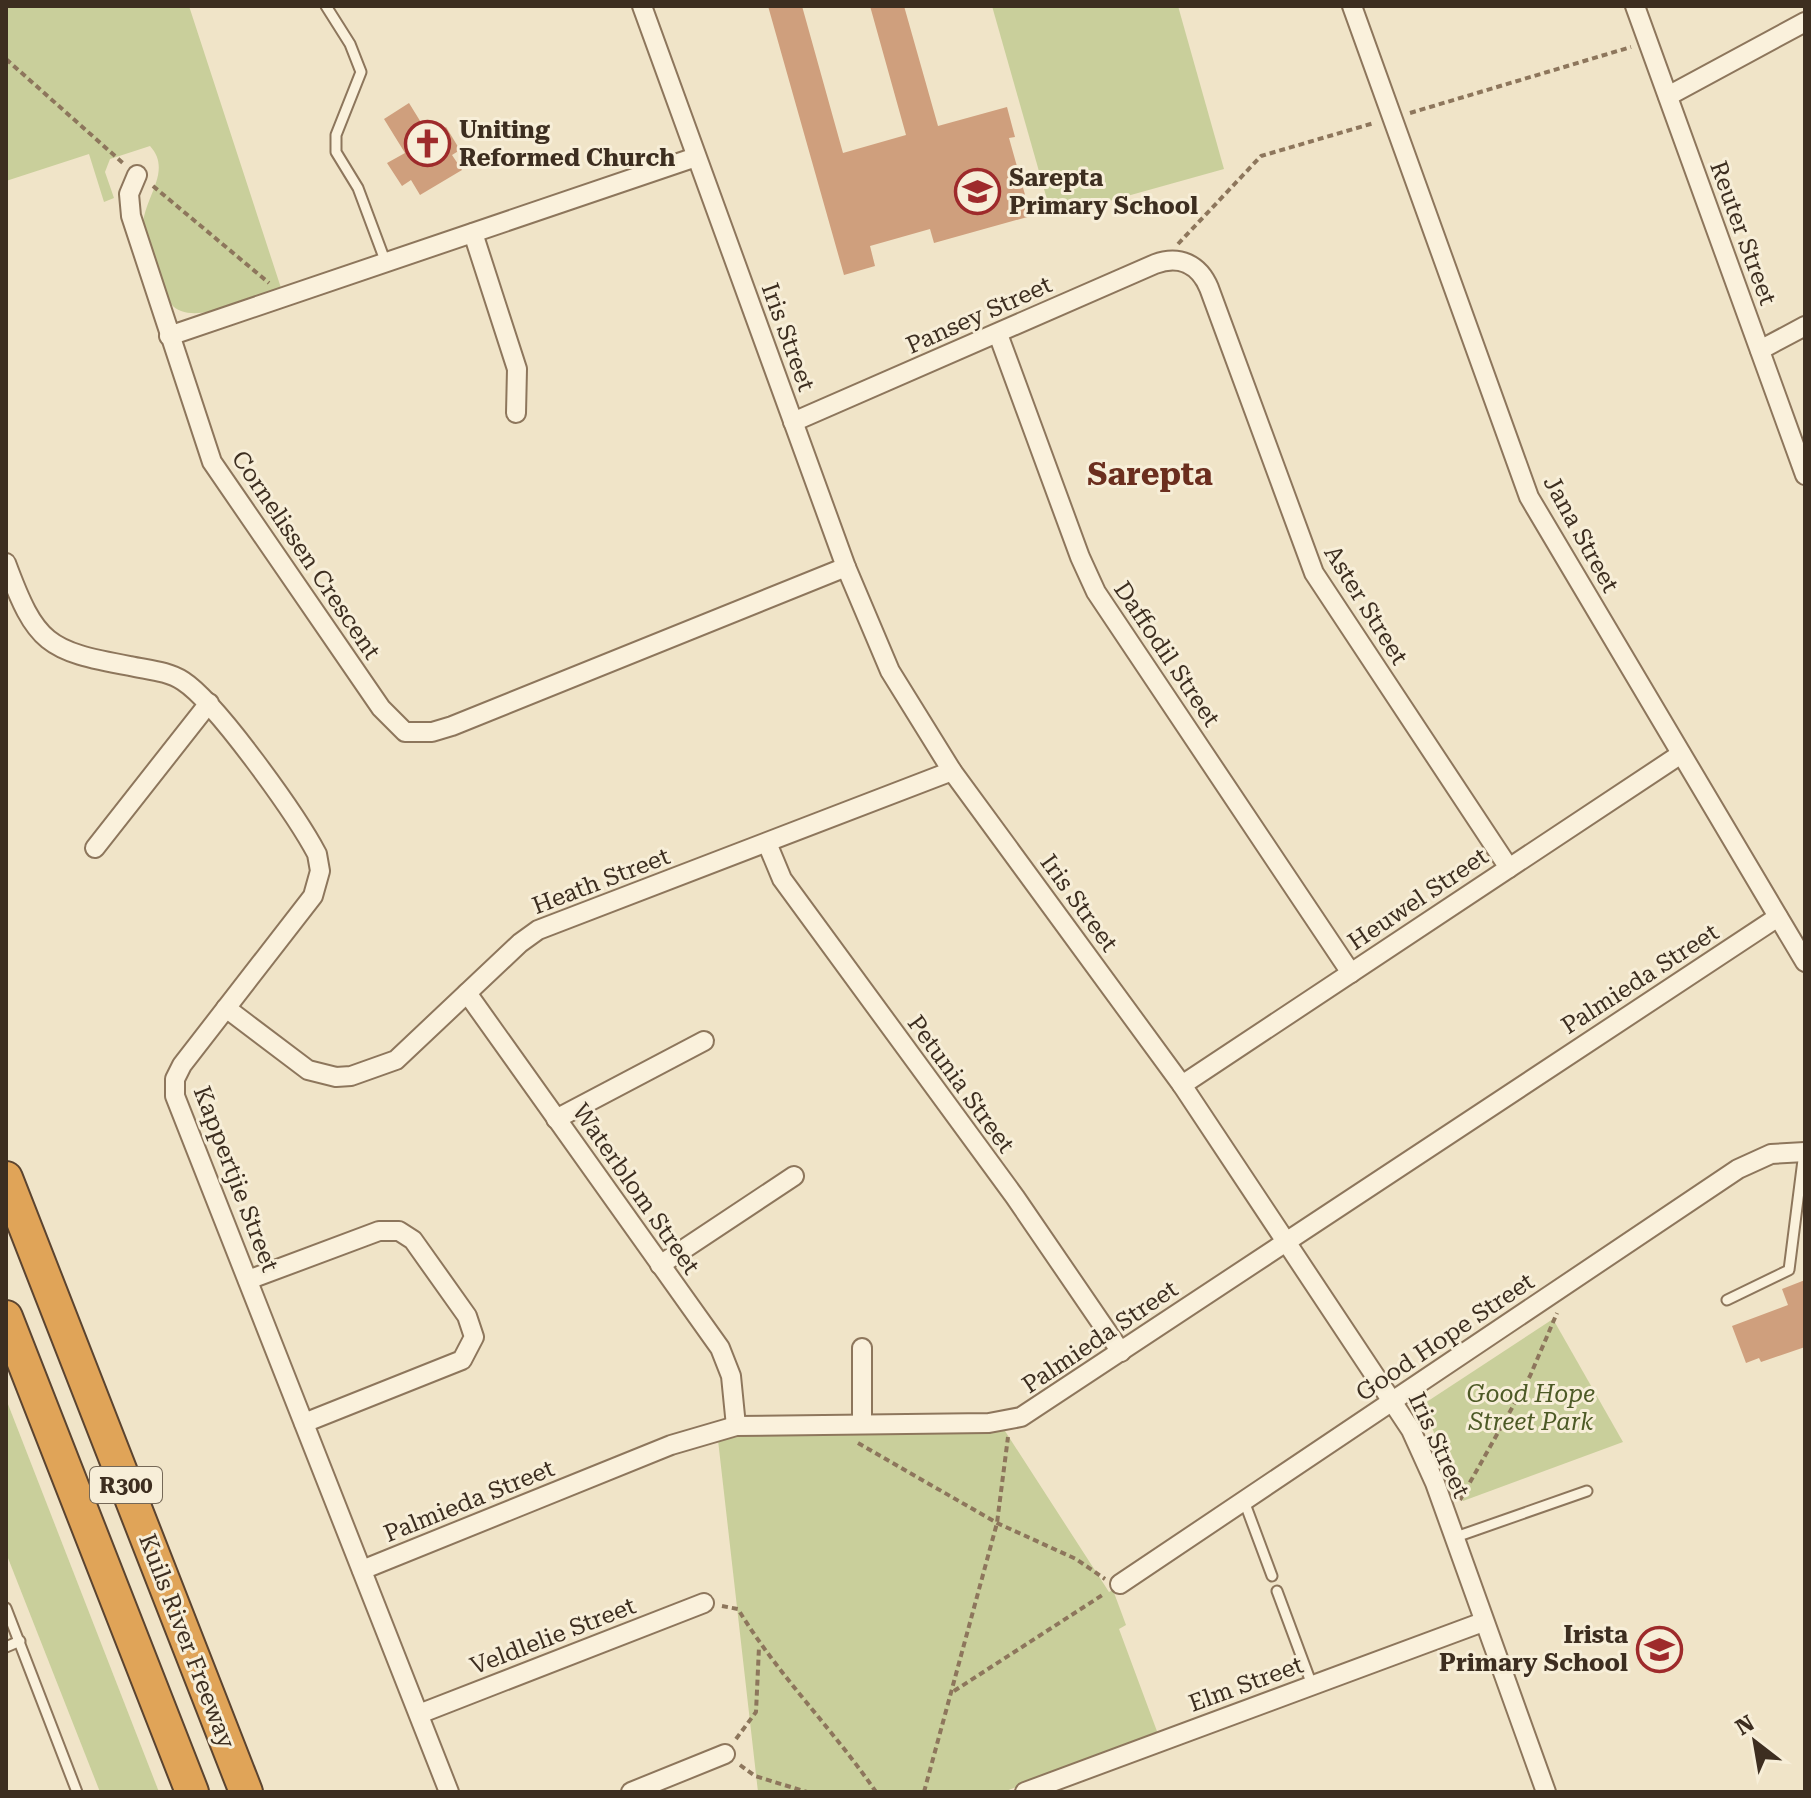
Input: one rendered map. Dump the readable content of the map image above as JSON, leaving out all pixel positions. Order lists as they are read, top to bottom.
{
  "streets": {
    "highway": ["R300", "Kuils River Freeway"],
    "street": [
      "Reuter Street",
      "Pansey Street",
      "Iris Street",
      "Jana Street",
      "Cornelissen Crescent",
      "Aster Street",
      "Daffodil Street",
      "Heath Street",
      "Heuwel Street",
      "Palmieda Street",
      "Petunia Street",
      "Kappertjie Street",
      "Waterblom Street",
      "Good Hope Street",
      "Veldlelie Street",
      "Elm Street"
    ]
  },
  "crossings": [
    ["Pansey Street", "Iris Street"],
    ["Pansey Street", "Aster Street"],
    ["Pansey Street", "Daffodil Street"],
    ["Iris Street", "Cornelissen Crescent"],
    ["Iris Street", "Heath Street"],
    ["Iris Street", "Heuwel Street"],
    ["Iris Street", "Palmieda Street"],
    ["Iris Street", "Good Hope Street"],
    ["Iris Street", "Elm Street"],
    ["Jana Street", "Heuwel Street"],
    ["Jana Street", "Palmieda Street"],
    ["Aster Street", "Heuwel Street"],
    ["Daffodil Street", "Heuwel Street"],
    ["Heath Street", "Petunia Street"],
    ["Heath Street", "Kappertjie Street"],
    ["Heath Street", "Waterblom Street"],
    ["Palmieda Street", "Petunia Street"],
    ["Palmieda Street", "Kappertjie Street"],
    ["Palmieda Street", "Waterblom Street"],
    ["Kappertjie Street", "Veldlelie Street"]
  ],
  "districts": ["Sarepta"],
  "parks": ["Good Hope Street Park"],
  "places": {
    "church": ["Uniting Reformed Church"],
    "school or university": ["Sarepta Primary School", "Irista Primary School"]
  },
  "north": "top left"
}
